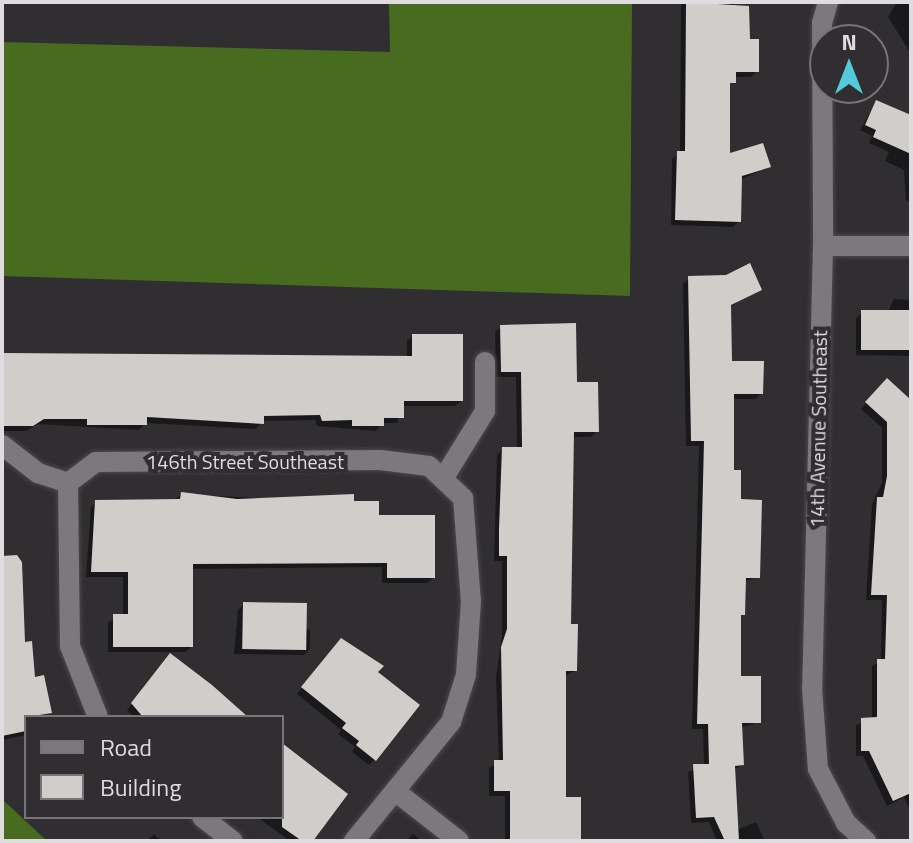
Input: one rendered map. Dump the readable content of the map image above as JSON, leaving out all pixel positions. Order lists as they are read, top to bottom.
{
  "streets": {
    "street": ["14th Avenue Southeast", "146th Street Southeast"]
  },
  "legend": ["Road", "Building"],
  "north": "top"
}
